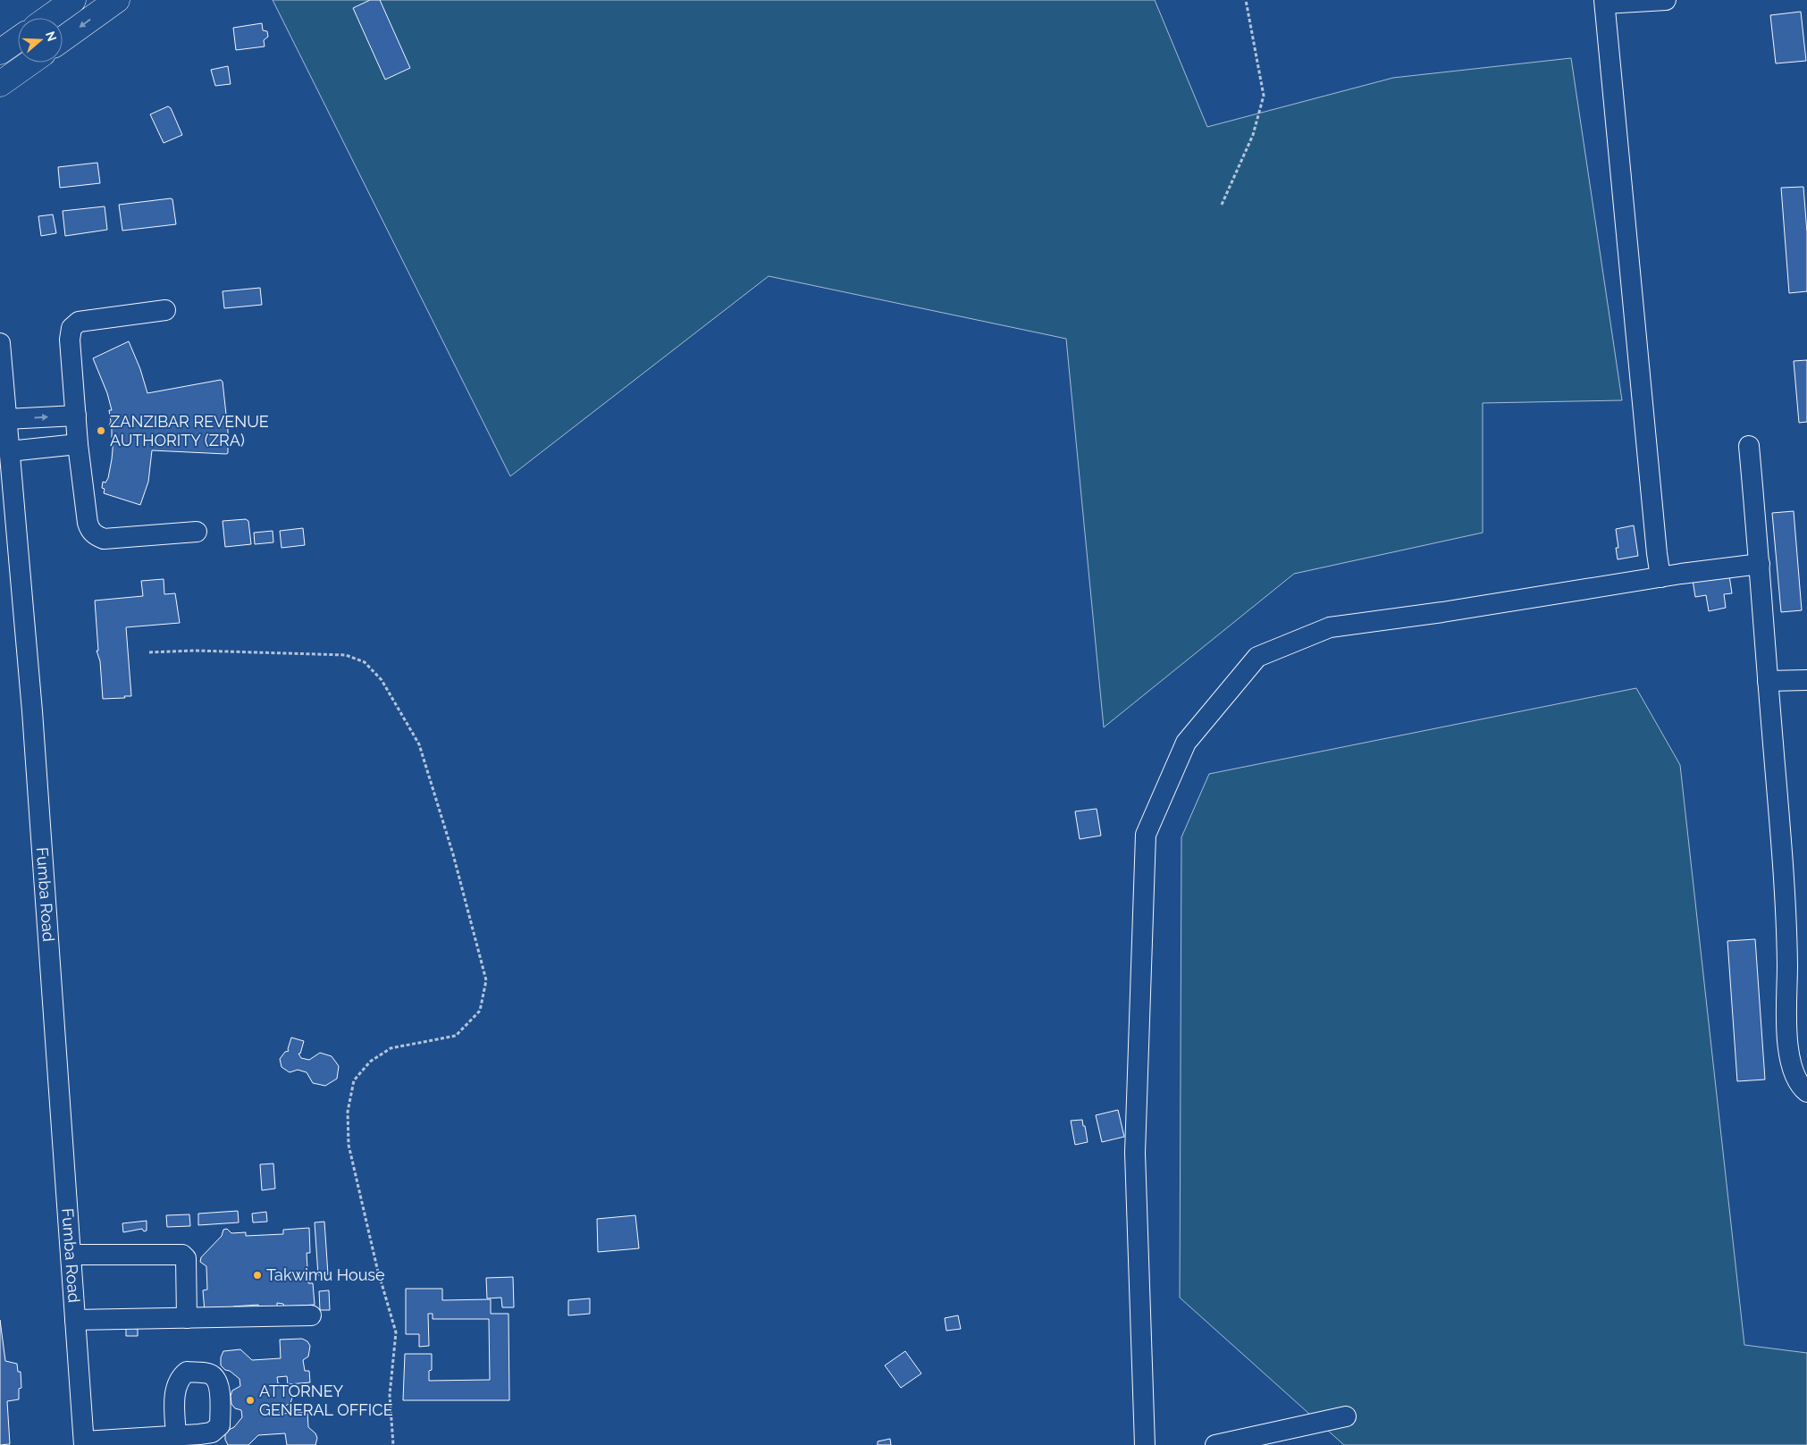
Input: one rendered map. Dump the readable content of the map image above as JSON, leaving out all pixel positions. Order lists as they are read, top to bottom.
{
  "streets": {
    "street": ["Fumba Road"]
  },
  "places": ["ZANZIBAR REVENUE AUTHORITY (ZRA)", "Takwimu House", "ATTORNEY GENERAL OFFICE"],
  "north": "right"
}
